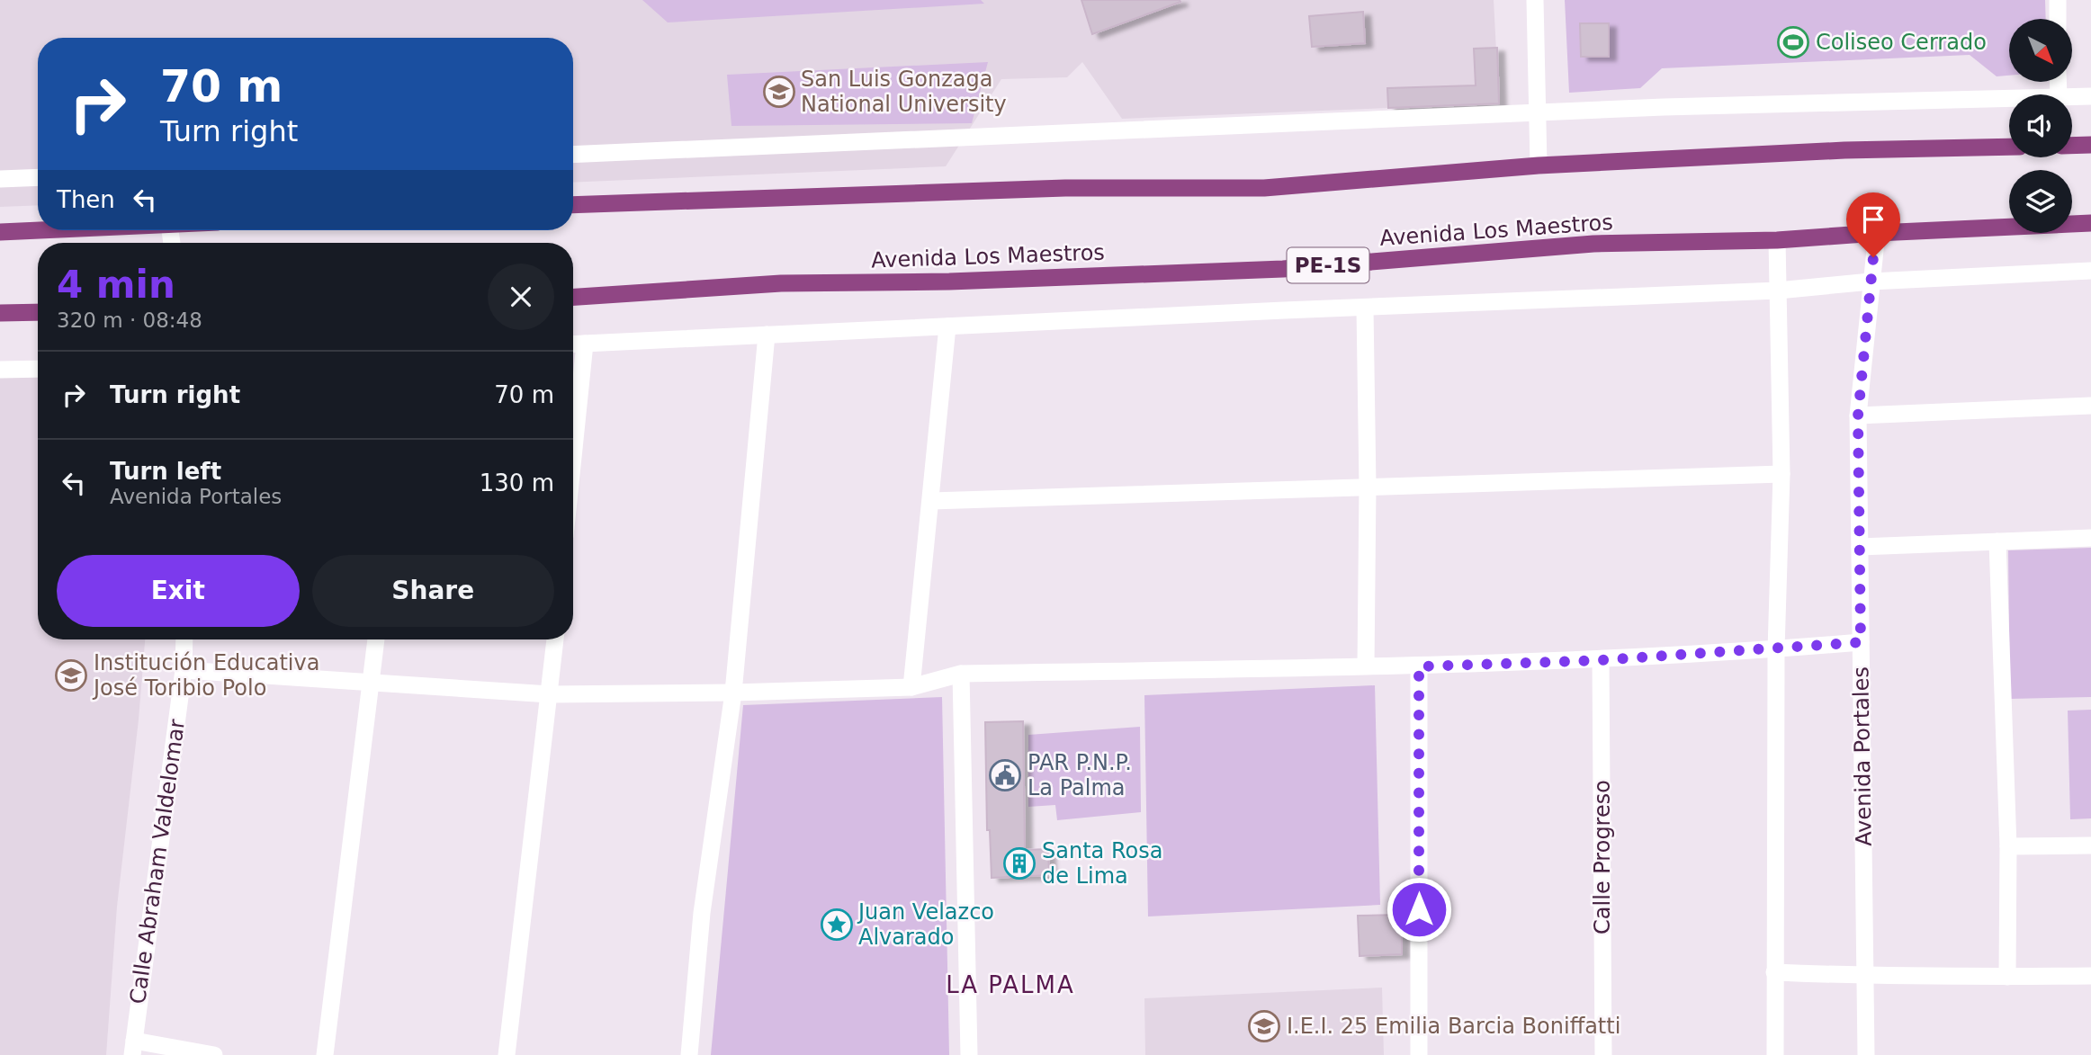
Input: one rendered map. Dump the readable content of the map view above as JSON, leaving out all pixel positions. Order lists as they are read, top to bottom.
{
  "streets": {
    "highway": ["Avenida Los Maestros", "PE-1S"],
    "street": ["Avenida Portales", "Calle Progreso", "Calle Abraham Valdelomar"]
  },
  "crossings": [
    ["Avenida Los Maestros", "Avenida Portales"]
  ],
  "districts": ["LA PALMA"],
  "places": {
    "sports": ["Coliseo Cerrado"],
    "school or university": ["San Luis Gonzaga National University", "Institución Educativa José Toribio Polo", "I.E.I. 25 Emilia Barcia Boniffatti"],
    "public building": ["PAR P.N.P. La Palma"],
    "building": ["Santa Rosa de Lima"],
    "place": ["Juan Velazco Alvarado"]
  },
  "north": "bottom right",
  "page": {
    "turn": ["70 m", "Turn right"],
    "then": "Then",
    "heading": ["4 min", "320 m · 08:48"],
    "list": [
      {
        "name": "Turn right",
        "value": "70 m"
      },
      {
        "name": "Turn left",
        "note": "Avenida Portales",
        "value": "130 m"
      }
    ],
    "buttons": ["Exit", "Share"]
  }
}
